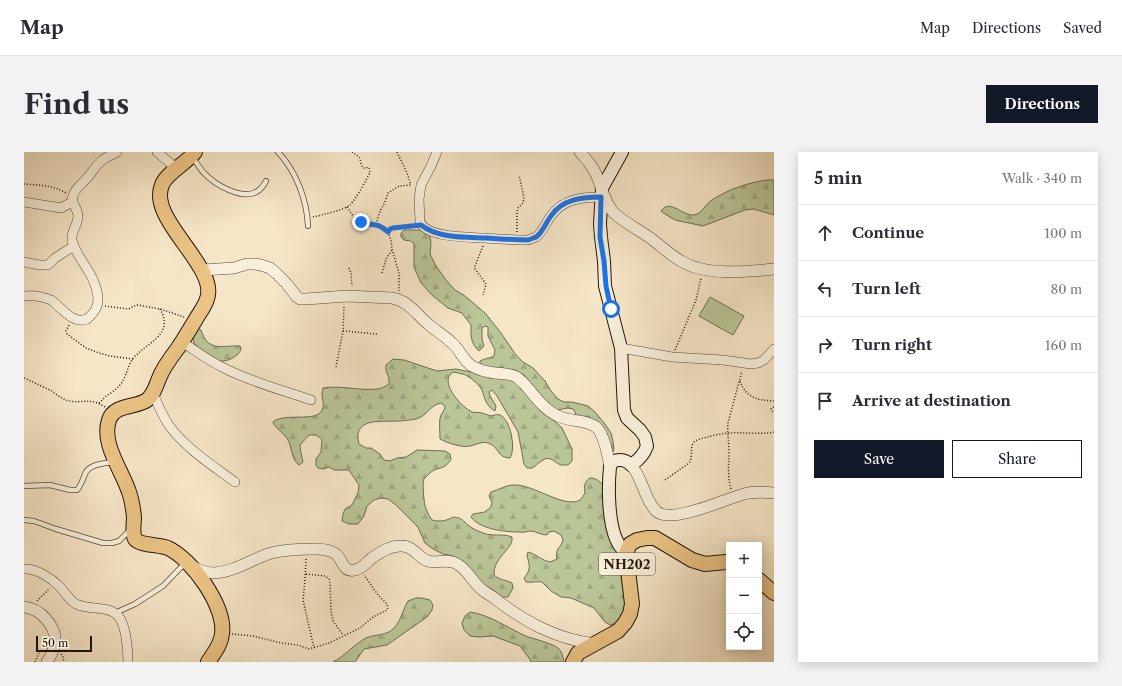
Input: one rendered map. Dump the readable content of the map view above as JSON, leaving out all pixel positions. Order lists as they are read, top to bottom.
{
  "streets": {
    "main road": ["NH202"]
  },
  "scale_bar": "50 m",
  "page": {
    "header": "Map",
    "nav": ["Map", "Directions", "Saved"],
    "buttons": [
      "Directions",
      ["Save", "Share"]
    ],
    "title": "Find us",
    "heading": ["5 min", "Walk · 340 m"],
    "list": [
      ["Continue", "100 m"],
      ["Turn left", "80 m"],
      ["Turn right", "160 m"],
      "Arrive at destination"
    ],
    "map_buttons": ["+", "−"],
    "scale": "50 m"
  }
}
